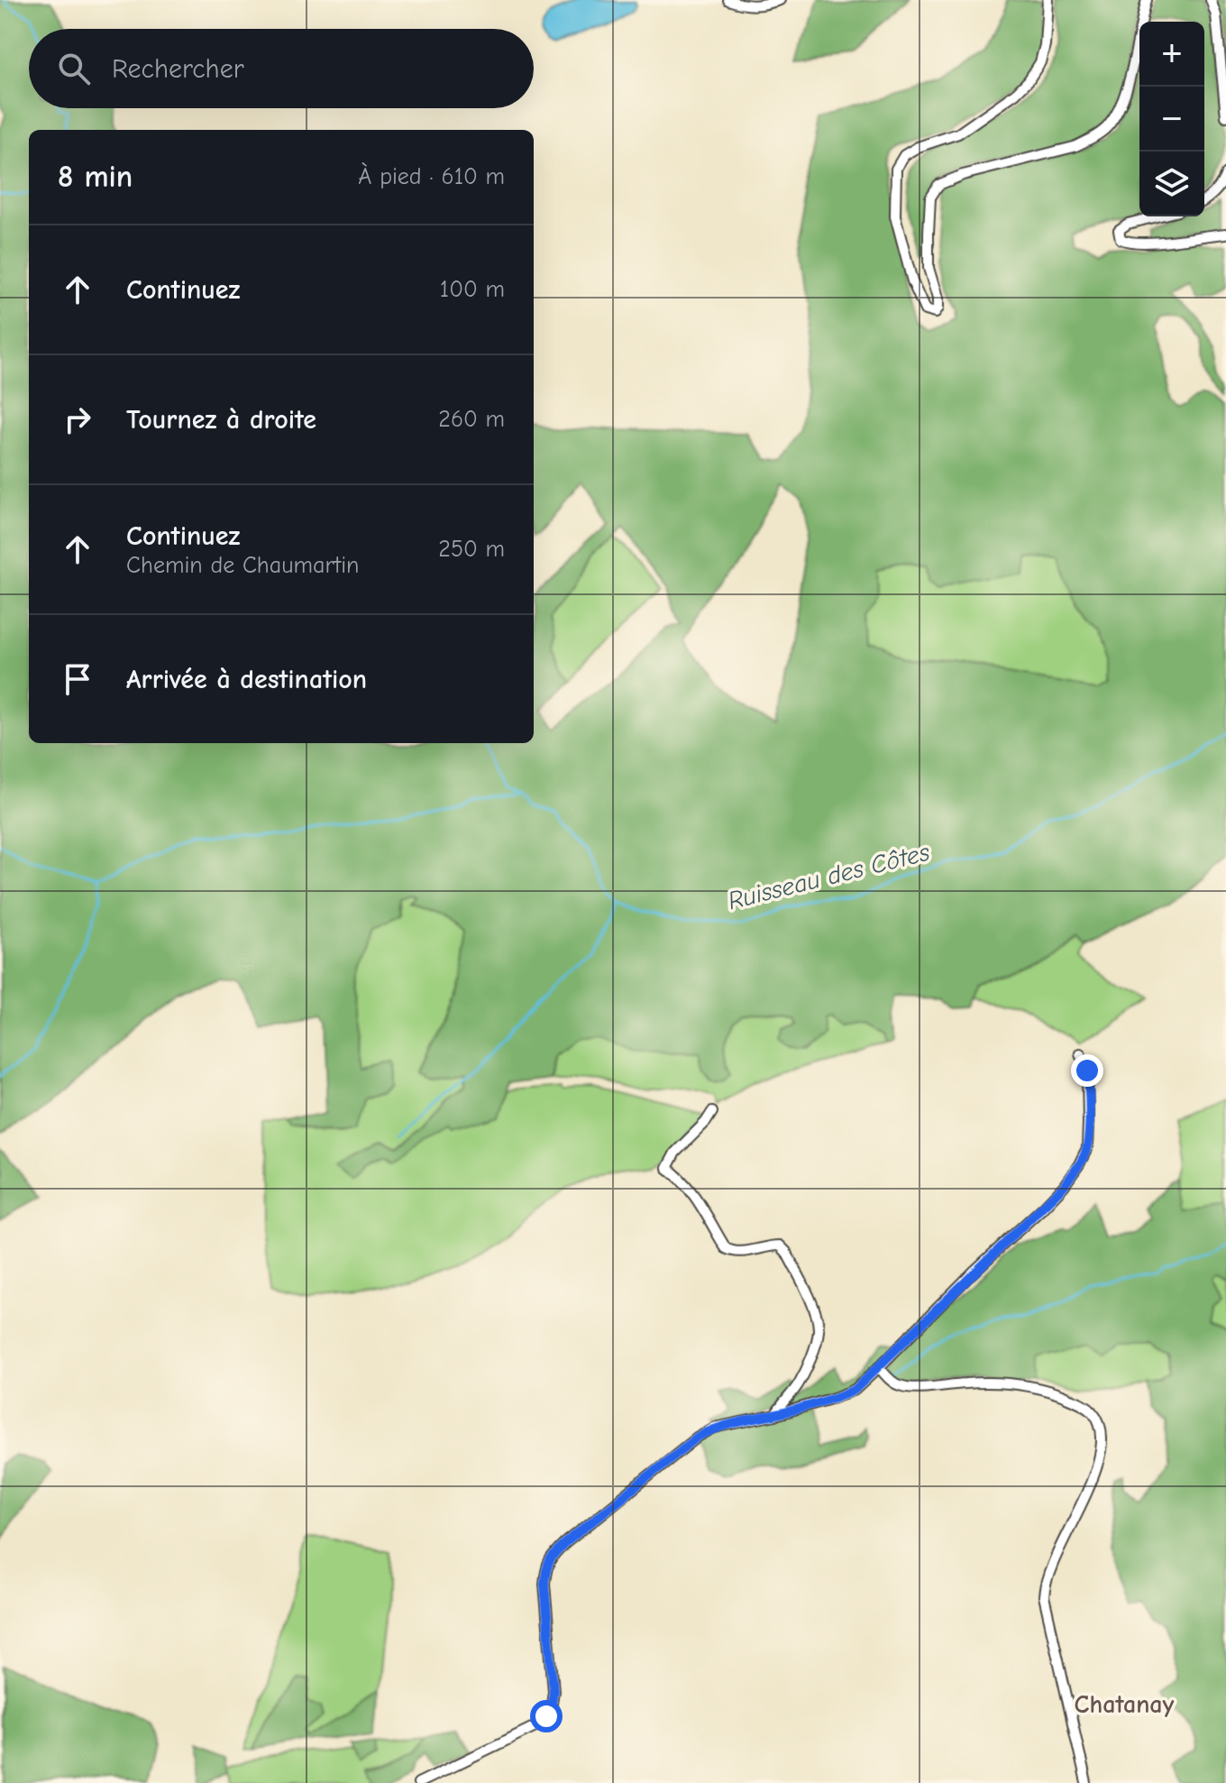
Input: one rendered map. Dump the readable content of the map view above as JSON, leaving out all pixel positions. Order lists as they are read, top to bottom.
{
  "districts": ["Chatanay"],
  "water": ["Ruisseau des Côtes"],
  "page": {
    "map_buttons": ["+", "−"],
    "search": "Rechercher",
    "heading": ["8 min", "À pied · 610 m"],
    "list": [
      ["Continuez", "100 m"],
      ["Tournez à droite", "260 m"],
      ["Continuez", "Chemin de Chaumartin", "250 m"],
      "Arrivée à destination"
    ]
  }
}
